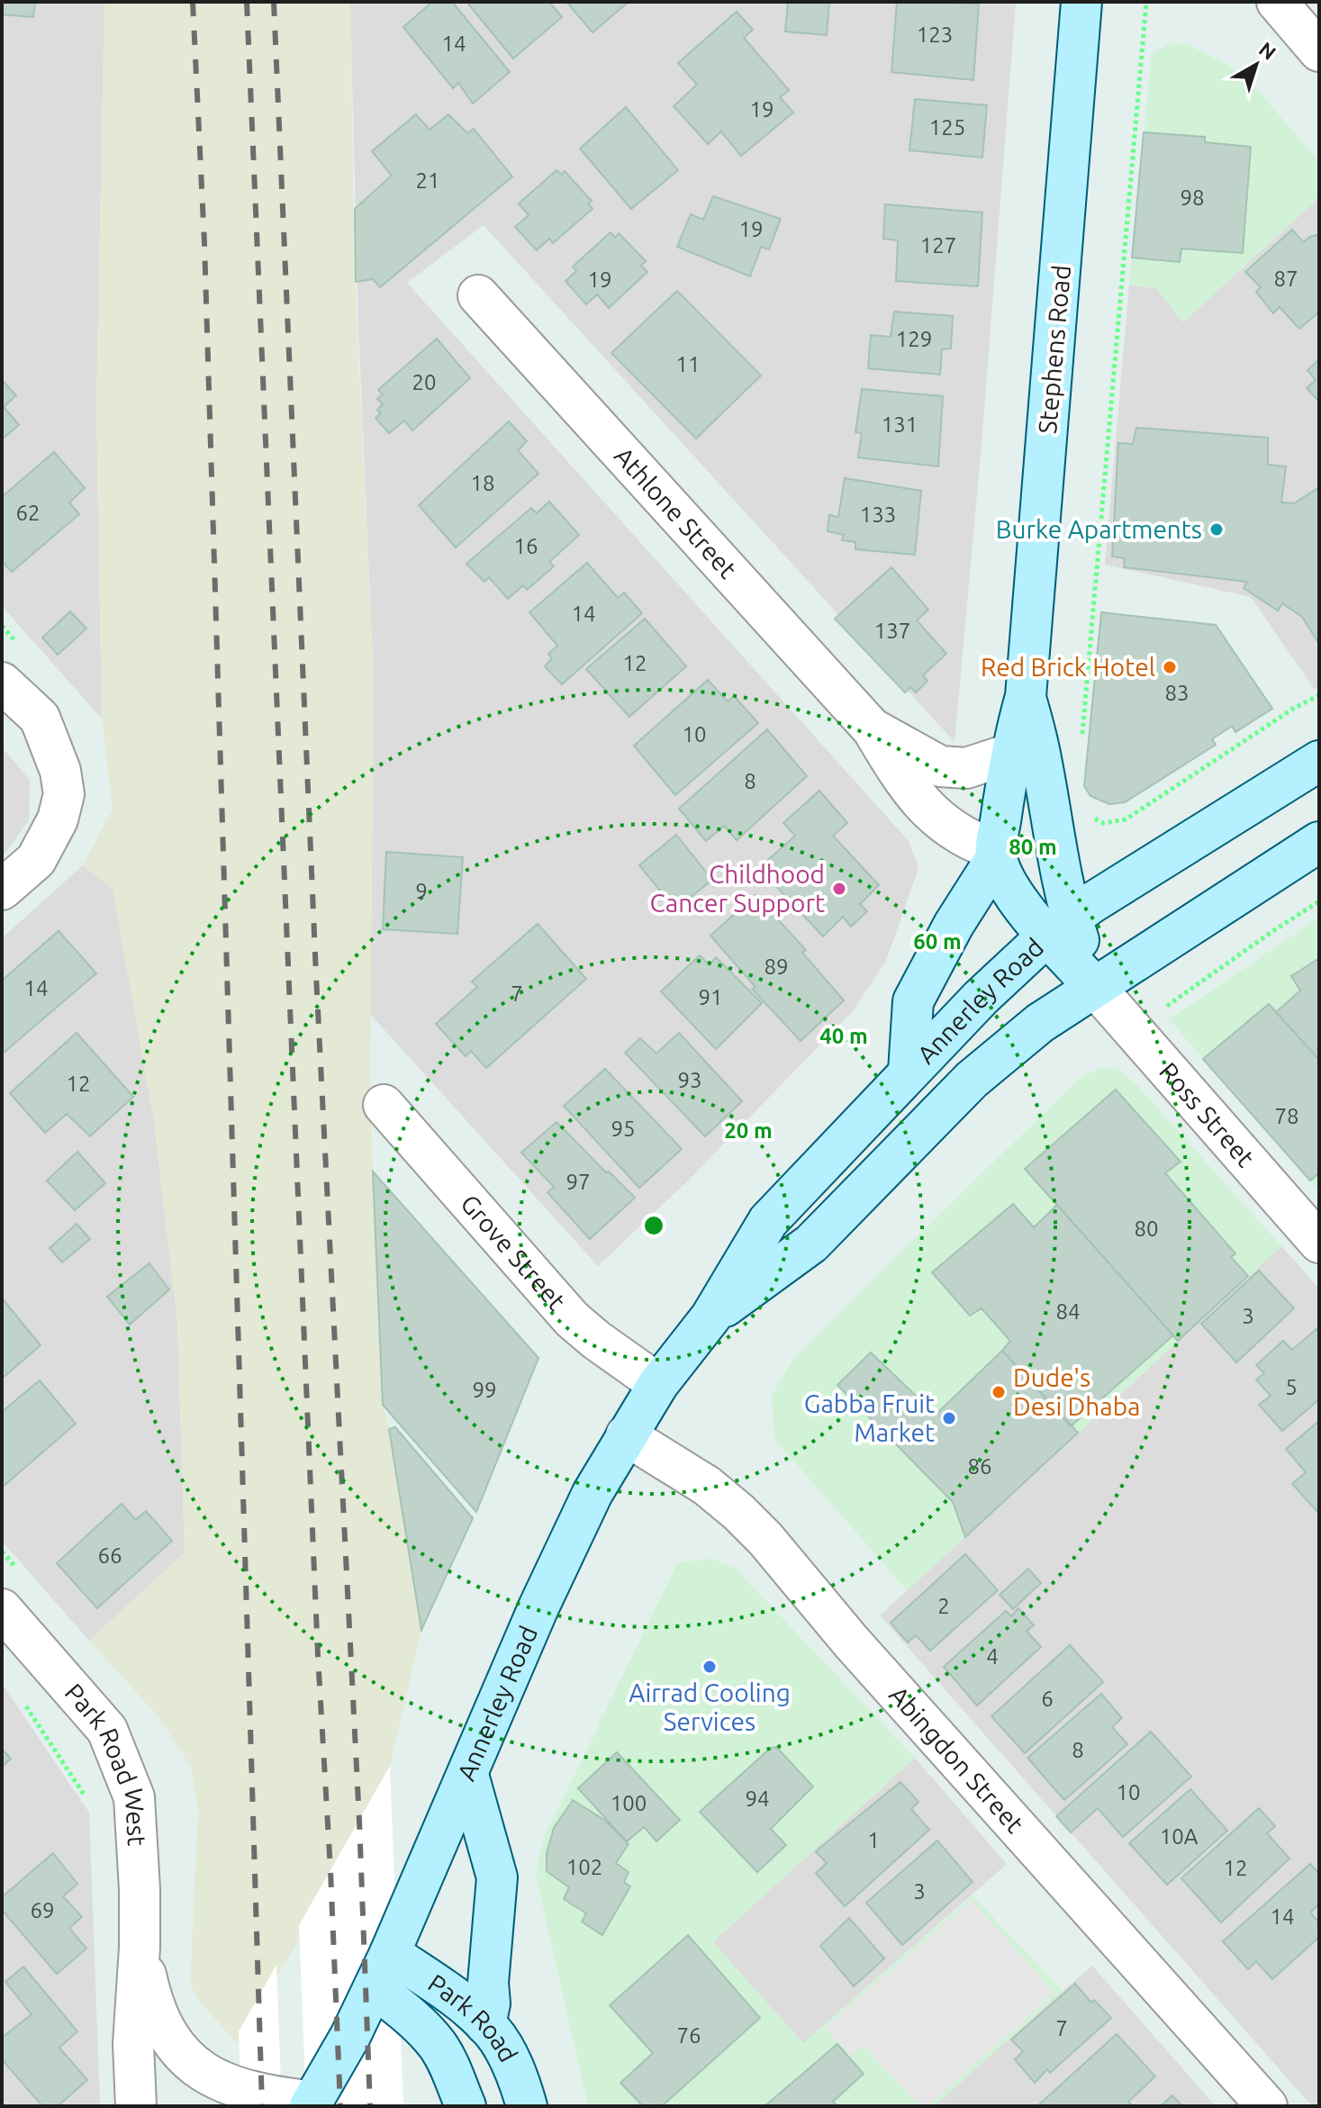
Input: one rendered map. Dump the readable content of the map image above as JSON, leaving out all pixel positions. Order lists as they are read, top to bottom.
{
  "streets": {
    "main road": ["Stephens Road", "Annerley Road", "Park Road"],
    "street": [
      "Athlone Street",
      "Ross Street",
      "Grove Street",
      "Abingdon Street",
      "Park Road West"
    ]
  },
  "crossings": [
    ["Stephens Road", "Athlone Street"],
    ["Stephens Road", "Annerley Road"],
    ["Annerley Road", "Ross Street"],
    ["Annerley Road", "Grove Street"],
    ["Annerley Road", "Abingdon Street"],
    ["Annerley Road", "Park Road West"],
    ["Annerley Road", "Park Road"]
  ],
  "places": [
    "Burke Apartments",
    "Red Brick Hotel",
    "Childhood Cancer Support",
    "Dude's Desi Dhaba",
    "Gabba Fruit Market",
    "Airrad Cooling Services"
  ],
  "house_numbers": [
    "123",
    "14",
    "19",
    "125",
    "21",
    "98",
    "19",
    "127",
    "87",
    "19",
    "129",
    "11",
    "20",
    "131",
    "18",
    "62",
    "133",
    "16",
    "14",
    "137",
    "12",
    "83",
    "10",
    "8",
    "9",
    "89",
    "14",
    "7",
    "91",
    "93",
    "12",
    "78",
    "95",
    "97",
    "80",
    "84",
    "3",
    "5",
    "99",
    "86",
    "66",
    "2",
    "4",
    "6",
    "8",
    "10",
    "94",
    "100",
    "10A",
    "1",
    "102",
    "12",
    "3",
    "69",
    "14",
    "7",
    "76"
  ],
  "north": "top right",
  "rings": [
    "80 m",
    "60 m",
    "40 m",
    "20 m"
  ]
}
